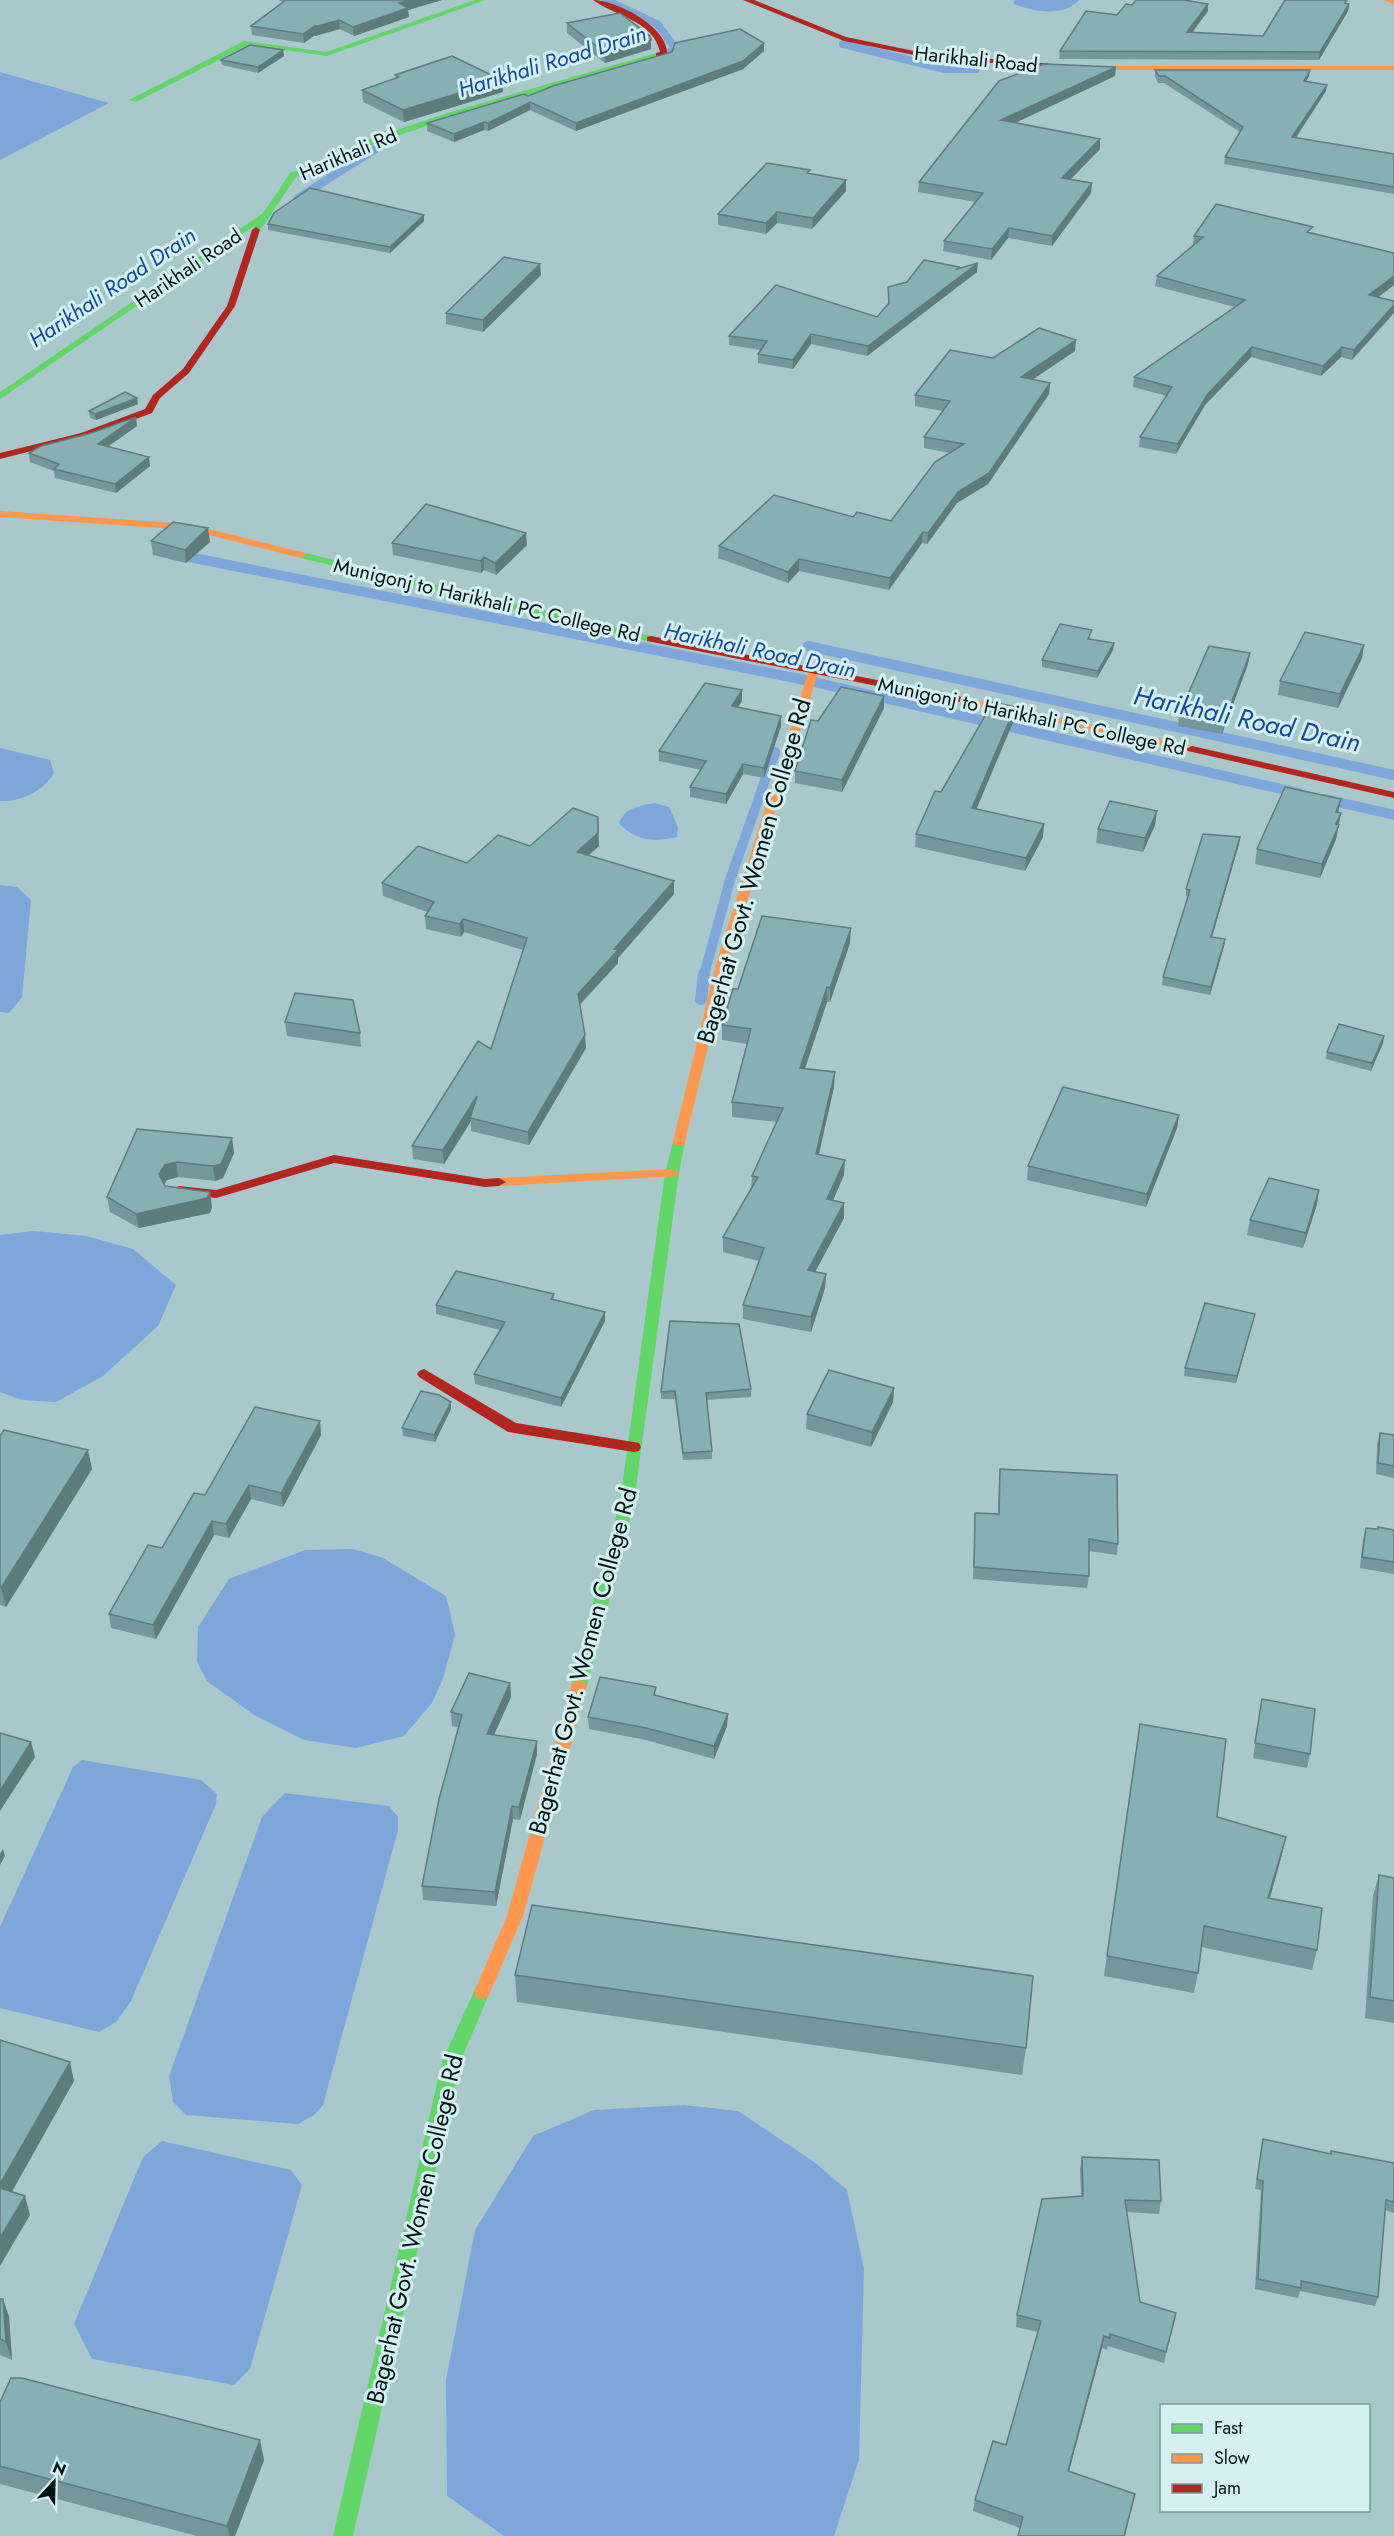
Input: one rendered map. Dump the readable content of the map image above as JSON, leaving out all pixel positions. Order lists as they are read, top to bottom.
{
  "streets": {
    "street": [
      "Harikhali Road",
      "Harikhali Rd",
      "Munigonj to Harikhali PC College Rd",
      "Bagerhat Govt. Women College Rd"
    ]
  },
  "crossings": [
    ["Munigonj to Harikhali PC College Rd", "Bagerhat Govt. Women College Rd"]
  ],
  "water": ["Harikhali Road Drain"],
  "legend": ["Fast", "Slow", "Jam"],
  "north": "top"
}
